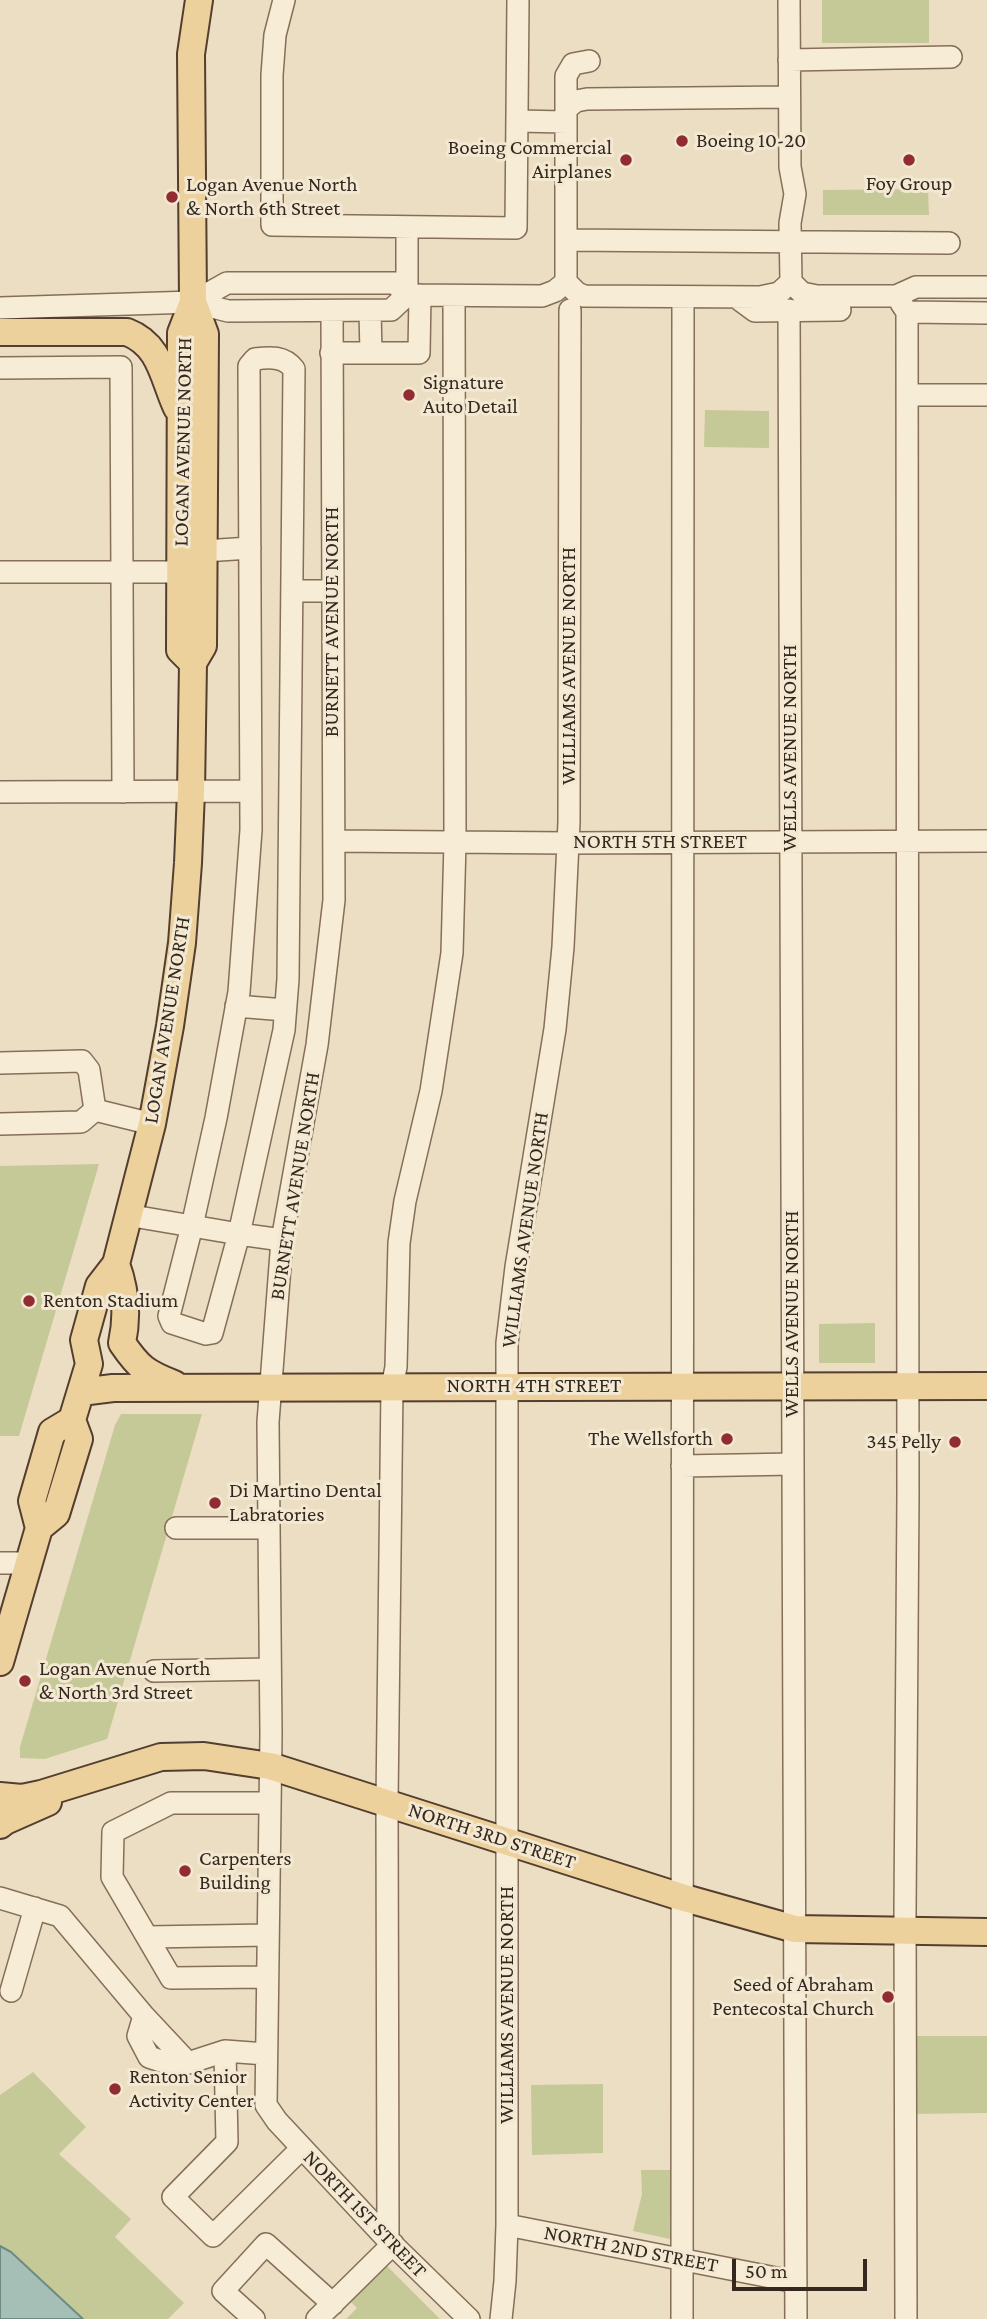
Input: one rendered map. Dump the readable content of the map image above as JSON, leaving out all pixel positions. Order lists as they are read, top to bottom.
{
  "streets": {
    "main road": ["LOGAN AVENUE NORTH", "NORTH 4TH STREET", "NORTH 3RD STREET"],
    "street": [
      "BURNETT AVENUE NORTH",
      "WILLIAMS AVENUE NORTH",
      "WELLS AVENUE NORTH",
      "NORTH 5TH STREET",
      "NORTH 1ST STREET",
      "NORTH 2ND STREET"
    ]
  },
  "crossings": [
    ["LOGAN AVENUE NORTH", "NORTH 4TH STREET"],
    ["BURNETT AVENUE NORTH", "NORTH 5TH STREET"],
    ["BURNETT AVENUE NORTH", "NORTH 4TH STREET"],
    ["BURNETT AVENUE NORTH", "NORTH 3RD STREET"],
    ["BURNETT AVENUE NORTH", "NORTH 1ST STREET"],
    ["WILLIAMS AVENUE NORTH", "NORTH 5TH STREET"],
    ["WILLIAMS AVENUE NORTH", "NORTH 4TH STREET"],
    ["WILLIAMS AVENUE NORTH", "NORTH 3RD STREET"],
    ["WILLIAMS AVENUE NORTH", "NORTH 2ND STREET"],
    ["WELLS AVENUE NORTH", "NORTH 5TH STREET"],
    ["WELLS AVENUE NORTH", "NORTH 4TH STREET"],
    ["WELLS AVENUE NORTH", "NORTH 3RD STREET"],
    ["WELLS AVENUE NORTH", "NORTH 2ND STREET"]
  ],
  "places": [
    "Boeing 10-20",
    "Boeing Commercial Airplanes",
    "Foy Group",
    "Logan Avenue North & North 6th Street",
    "Signature Auto Detail",
    "Renton Stadium",
    "The Wellsforth",
    "345 Pelly",
    "Di Martino Dental Labratories",
    "Logan Avenue North & North 3rd Street",
    "Carpenters Building",
    "Seed of Abraham Pentecostal Church",
    "Renton Senior Activity Center"
  ],
  "scale_bar": "50 m"
}
